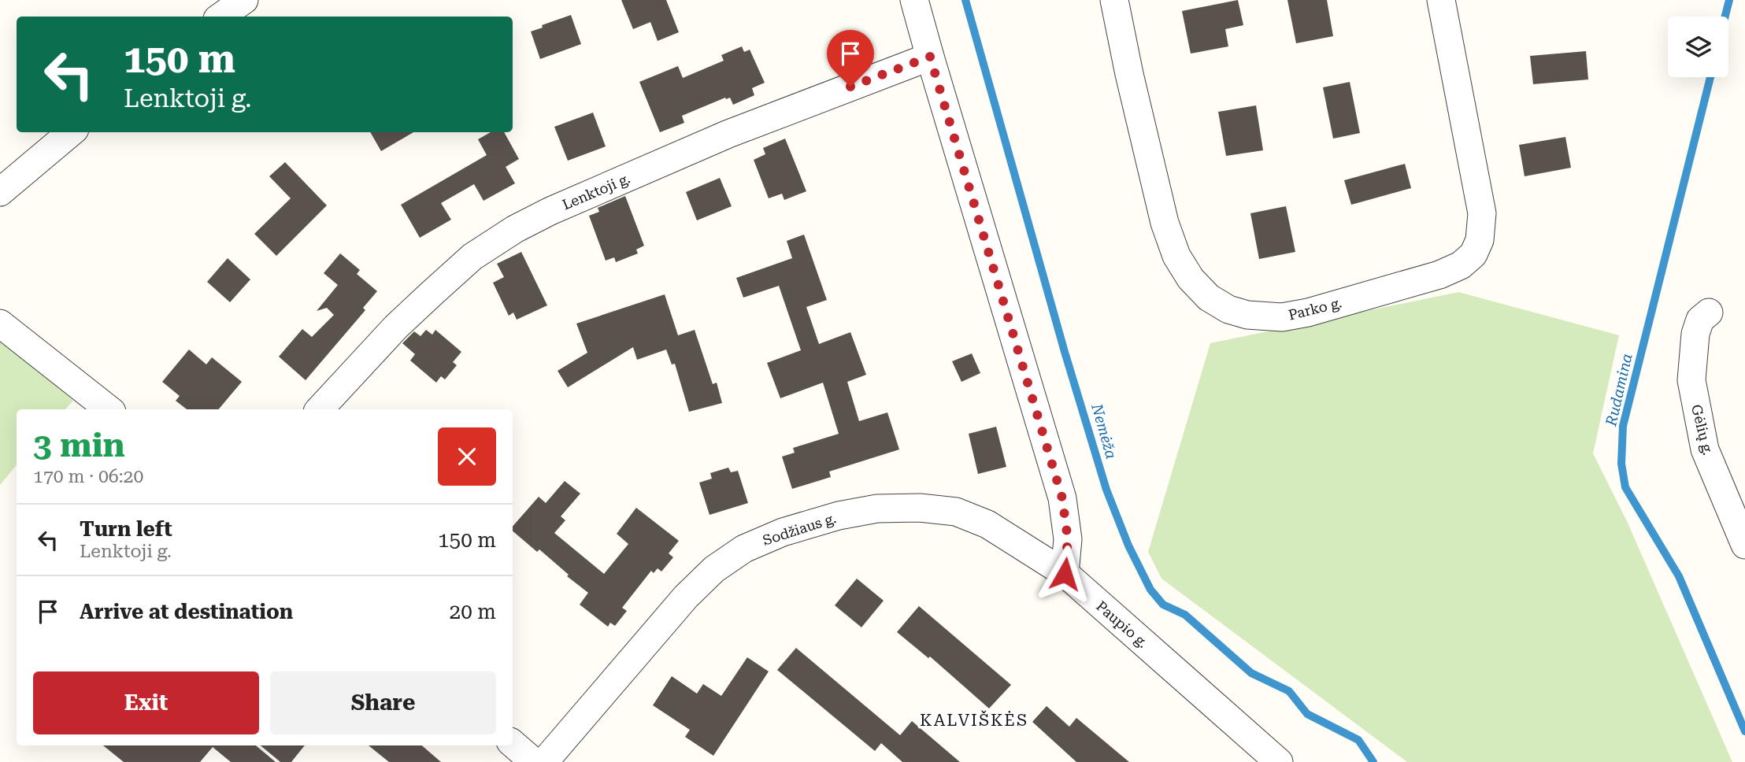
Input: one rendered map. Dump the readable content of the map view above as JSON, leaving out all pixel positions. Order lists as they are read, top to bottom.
{
  "streets": {
    "street": [
      "Lenktoji g.",
      "Parko g.",
      "Gėlių g.",
      "Sodžiaus g.",
      "Paupio g."
    ]
  },
  "crossings": [
    ["Sodžiaus g.", "Paupio g."]
  ],
  "districts": ["KALVIŠKĖS"],
  "water": ["Rudamina", "Nemėža"],
  "page": {
    "turn": ["150 m", "Lenktoji g."],
    "heading": ["3 min", "170 m · 06:20"],
    "list": [
      {
        "name": "Turn left",
        "note": "Lenktoji g.",
        "value": "150 m"
      },
      {
        "name": "Arrive at destination",
        "value": "20 m"
      }
    ],
    "buttons": ["Exit", "Share"]
  }
}
